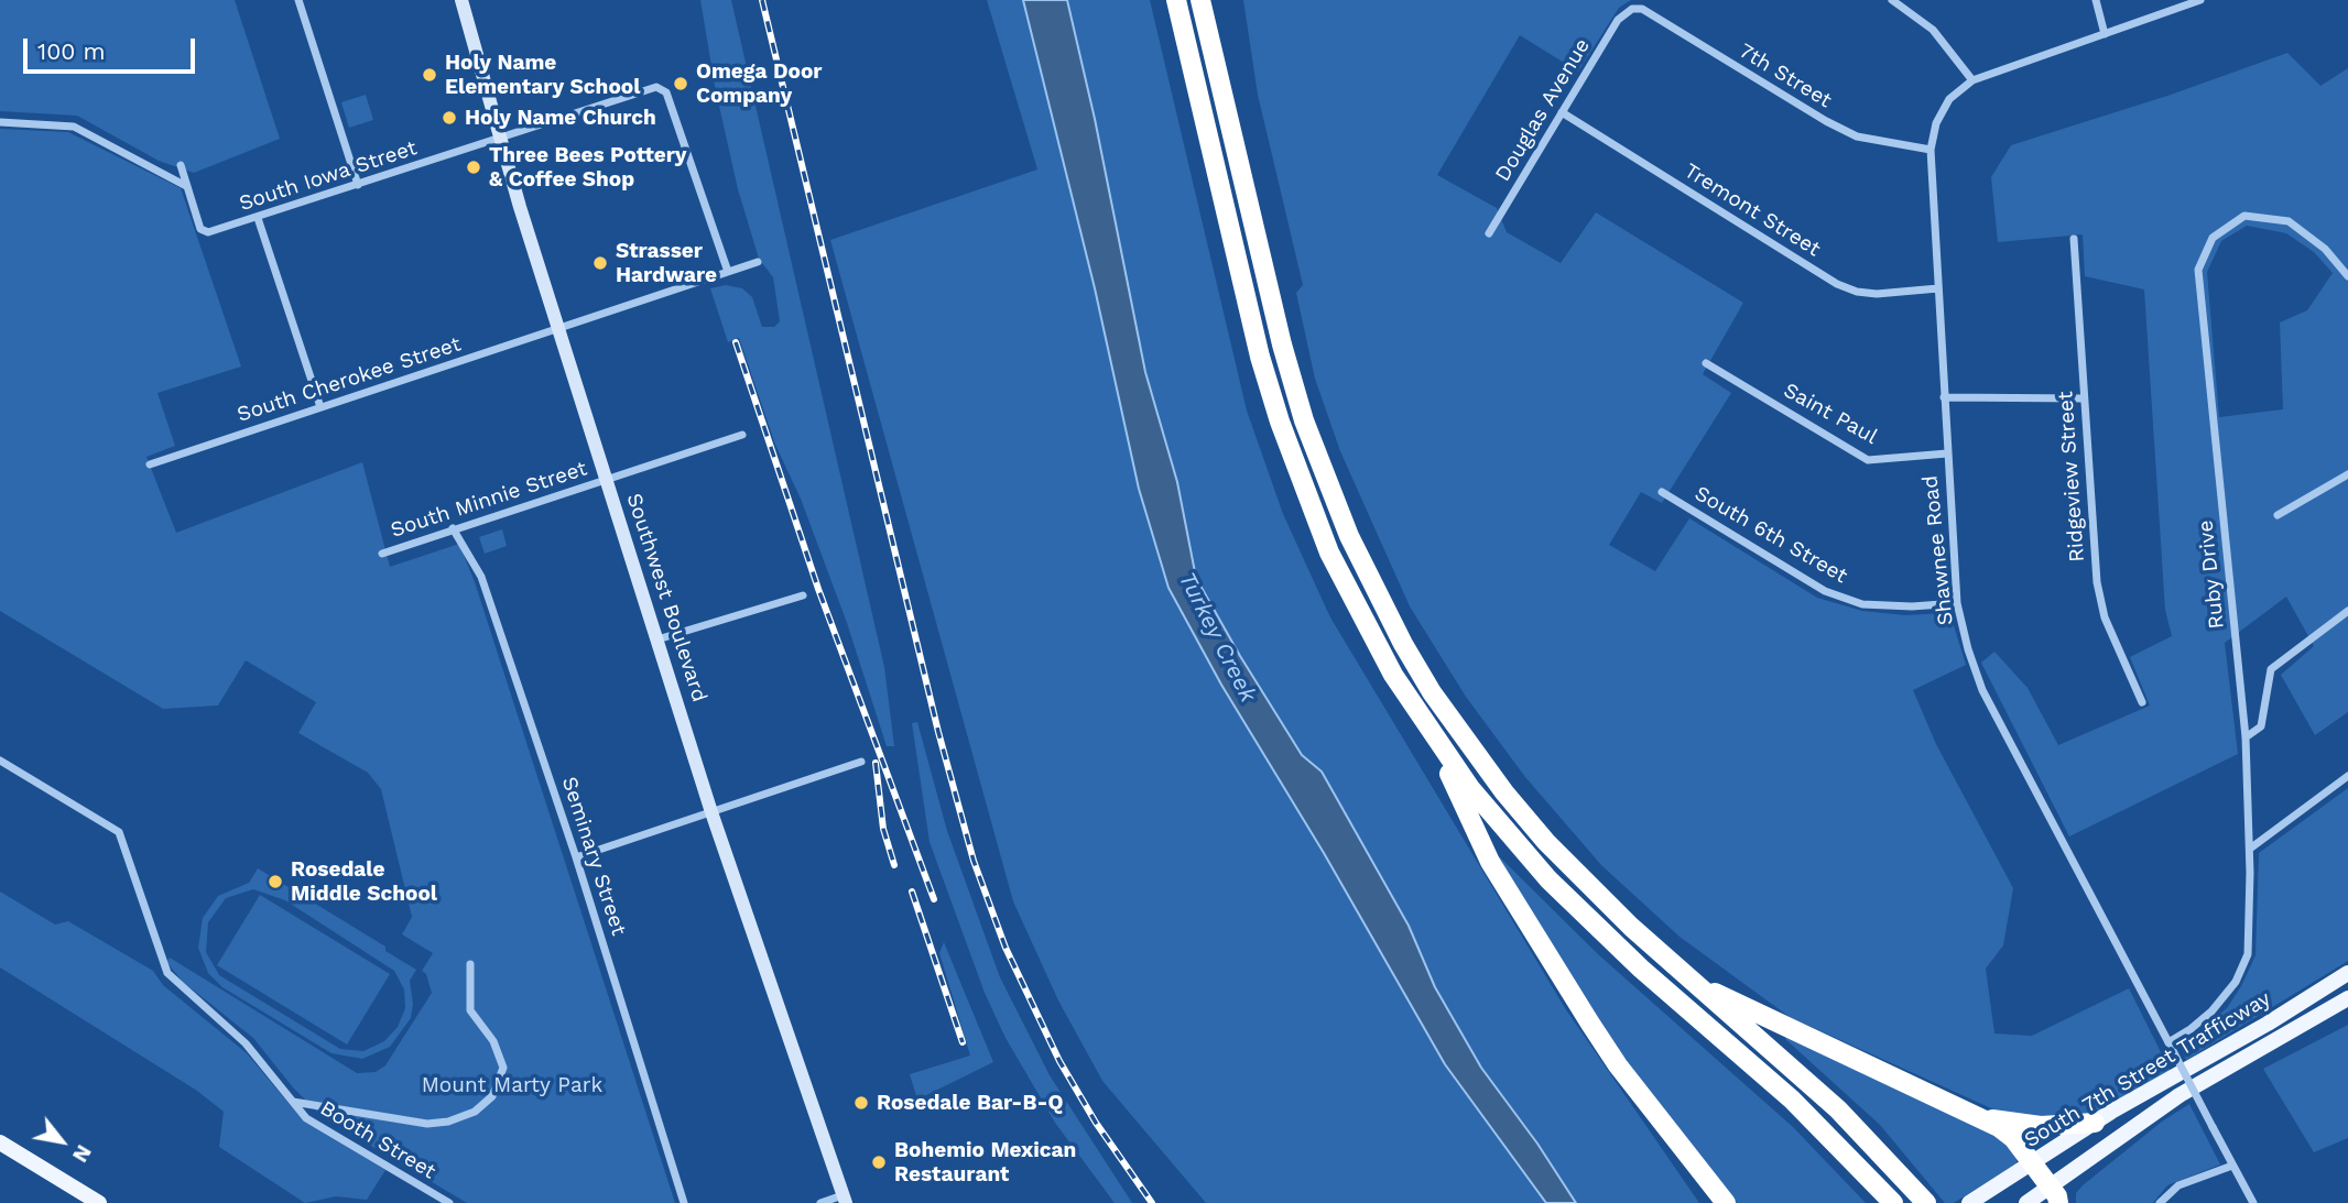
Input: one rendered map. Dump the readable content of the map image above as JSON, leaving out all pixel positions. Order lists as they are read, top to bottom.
{
  "streets": {
    "main road": ["Southwest Boulevard", "South 7th Street Trafficway"],
    "street": [
      "7th Street",
      "Douglas Avenue",
      "South Iowa Street",
      "Tremont Street",
      "South Cherokee Street",
      "Saint Paul",
      "Ridgeview Street",
      "South Minnie Street",
      "South 6th Street",
      "Shawnee Road",
      "Ruby Drive",
      "Seminary Street",
      "Booth Street"
    ]
  },
  "crossings": [
    ["7th Street", "Douglas Avenue"],
    ["7th Street", "Shawnee Road"],
    ["Douglas Avenue", "Tremont Street"],
    ["South Iowa Street", "South Cherokee Street"],
    ["South Iowa Street", "Southwest Boulevard"],
    ["Tremont Street", "Shawnee Road"],
    ["South Cherokee Street", "Southwest Boulevard"],
    ["Saint Paul", "Shawnee Road"],
    ["South Minnie Street", "Southwest Boulevard"],
    ["South Minnie Street", "Seminary Street"],
    ["South 6th Street", "Shawnee Road"],
    ["Shawnee Road", "Ruby Drive"]
  ],
  "water": ["Turkey Creek"],
  "parks": ["Mount Marty Park"],
  "places": [
    "Holy Name Elementary School",
    "Omega Door Company",
    "Holy Name Church",
    "Three Bees Pottery & Coffee Shop",
    "Strasser Hardware",
    "Rosedale Middle School",
    "Rosedale Bar-B-Q",
    "Bohemio Mexican Restaurant"
  ],
  "scale_bar": "100 m",
  "north": "bottom right"
}
